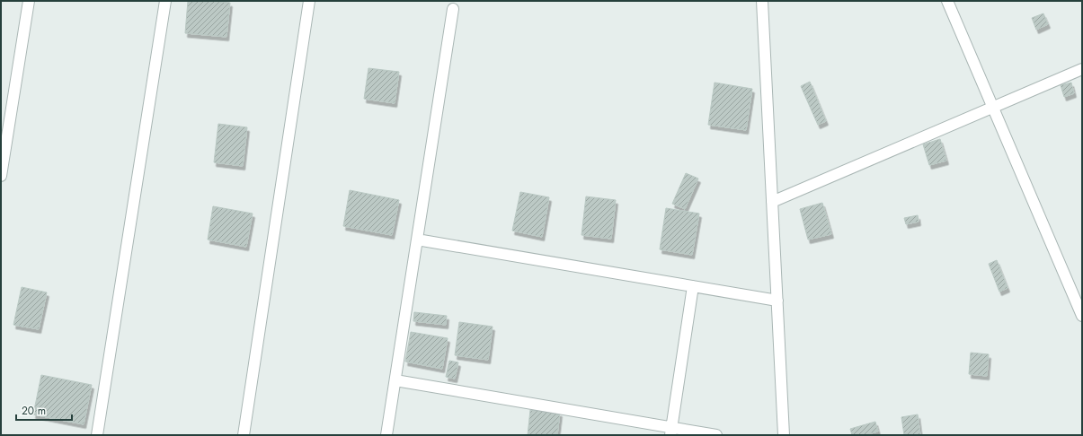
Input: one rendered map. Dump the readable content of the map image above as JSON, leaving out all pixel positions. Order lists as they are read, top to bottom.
{
  "scale_bar": "20 m"
}
